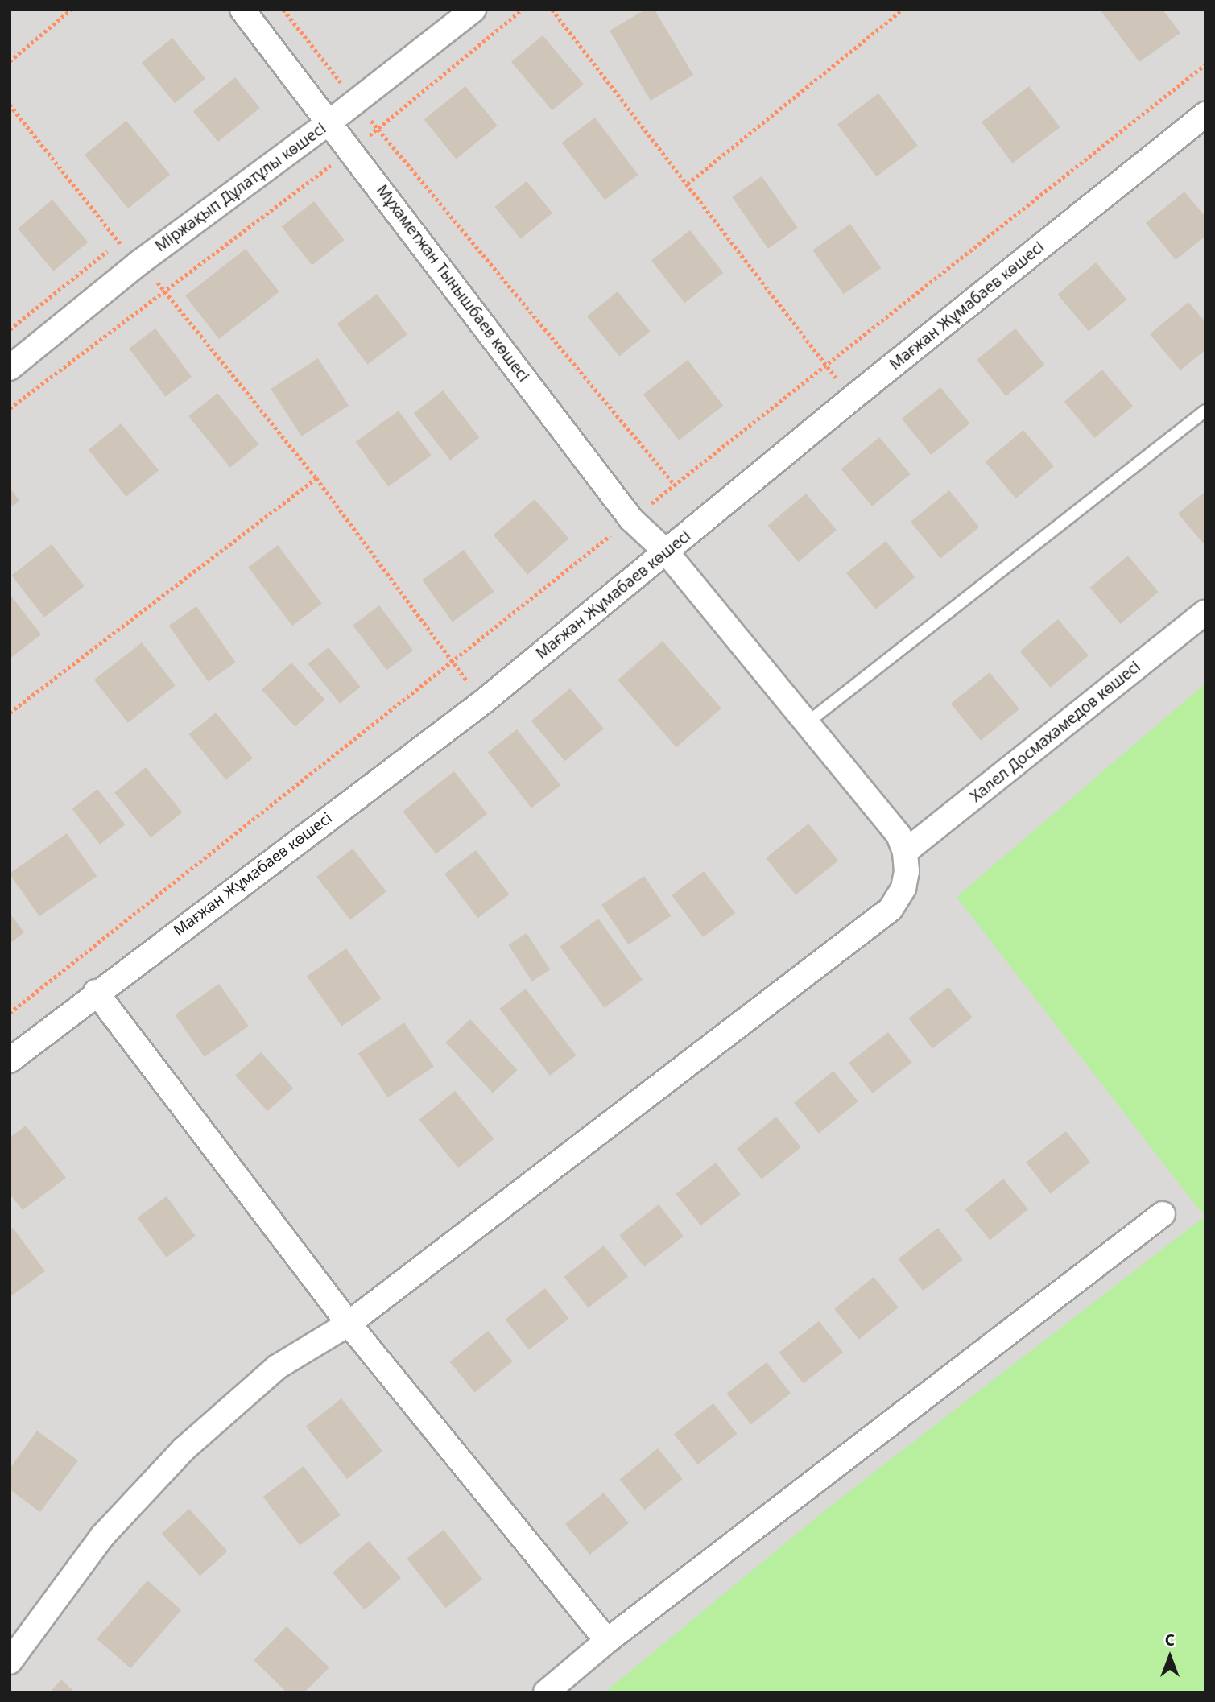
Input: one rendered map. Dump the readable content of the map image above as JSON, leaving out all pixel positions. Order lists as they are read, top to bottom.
{
  "streets": {
    "street": [
      "Міржақып Дұлатұлы көшесі",
      "Мұхаметжан Тынышбаев көшесі",
      "Мағжан Жұмабаев көшесі",
      "Халел Досмахамедов көшесі"
    ]
  },
  "crossings": [
    ["Міржақып Дұлатұлы көшесі", "Мұхаметжан Тынышбаев көшесі"],
    ["Мұхаметжан Тынышбаев көшесі", "Мағжан Жұмабаев көшесі"],
    ["Мұхаметжан Тынышбаев көшесі", "Халел Досмахамедов көшесі"]
  ],
  "north": "top"
}
